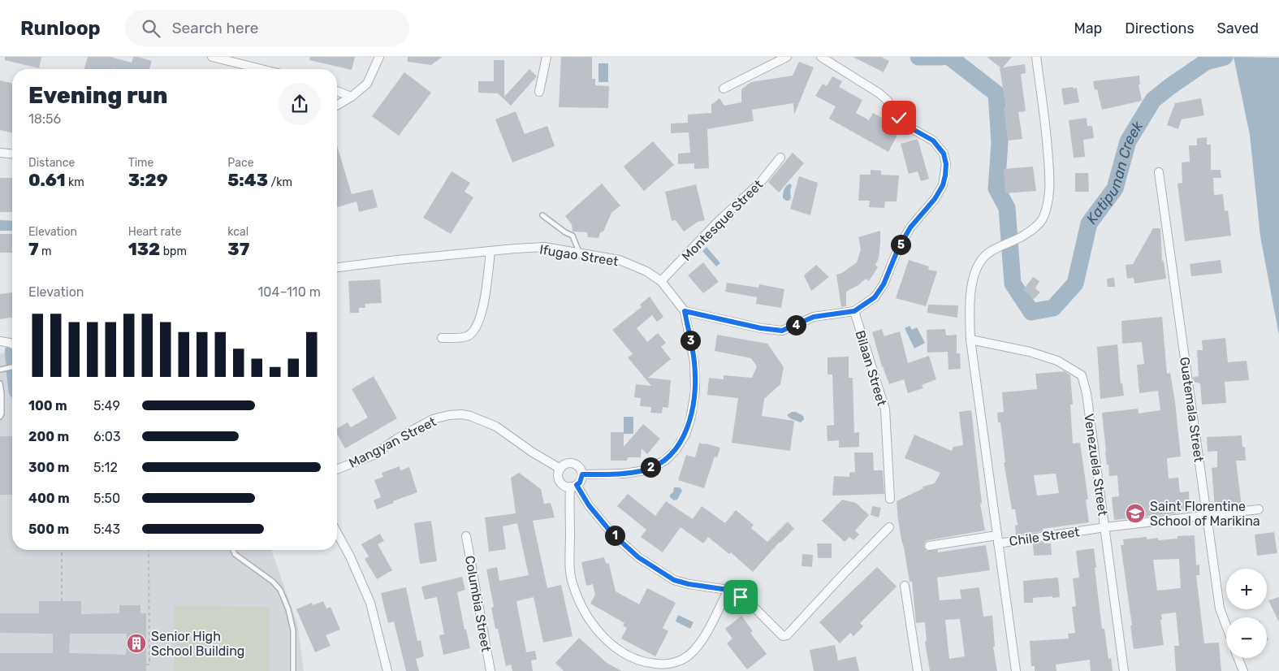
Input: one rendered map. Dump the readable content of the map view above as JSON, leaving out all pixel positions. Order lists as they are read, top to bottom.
{
  "streets": {
    "street": [
      "Montesque Street",
      "Ifugao Street",
      "Bilaan Street",
      "Guatemala Street",
      "Mangyan Street",
      "Venezuela Street",
      "Chile Street",
      "Columbia Street"
    ]
  },
  "crossings": [
    ["Montesque Street", "Ifugao Street"],
    ["Ifugao Street", "Mangyan Street"],
    ["Guatemala Street", "Chile Street"],
    ["Venezuela Street", "Chile Street"]
  ],
  "water": ["Katipunan Creek"],
  "places": {
    "school or university": ["Saint Florentine School of Marikina"],
    "building": ["Senior High School Building"]
  },
  "page": {
    "header": "Runloop",
    "search": "Search here",
    "nav": ["Map", "Directions", "Saved"],
    "heading": ["Evening run", "18:56"],
    "stats": [
      ["Distance", "0.61 km"],
      ["Time", "3:29"],
      ["Pace", "5:43 /km"],
      ["Elevation", "7 m"],
      ["Heart rate", "132 bpm"],
      ["kcal", "37"]
    ],
    "pins": [
      "5",
      "4",
      "3",
      "2",
      "1"
    ],
    "chart": ["Elevation", "104–110 m"],
    "list": [
      {
        "name": "100 m",
        "note": "5:49"
      },
      {
        "name": "200 m",
        "note": "6:03"
      },
      {
        "name": "300 m",
        "note": "5:12"
      },
      {
        "name": "400 m",
        "note": "5:50"
      },
      {
        "name": "500 m",
        "note": "5:43"
      }
    ],
    "map_buttons": ["+", "−"]
  }
}
